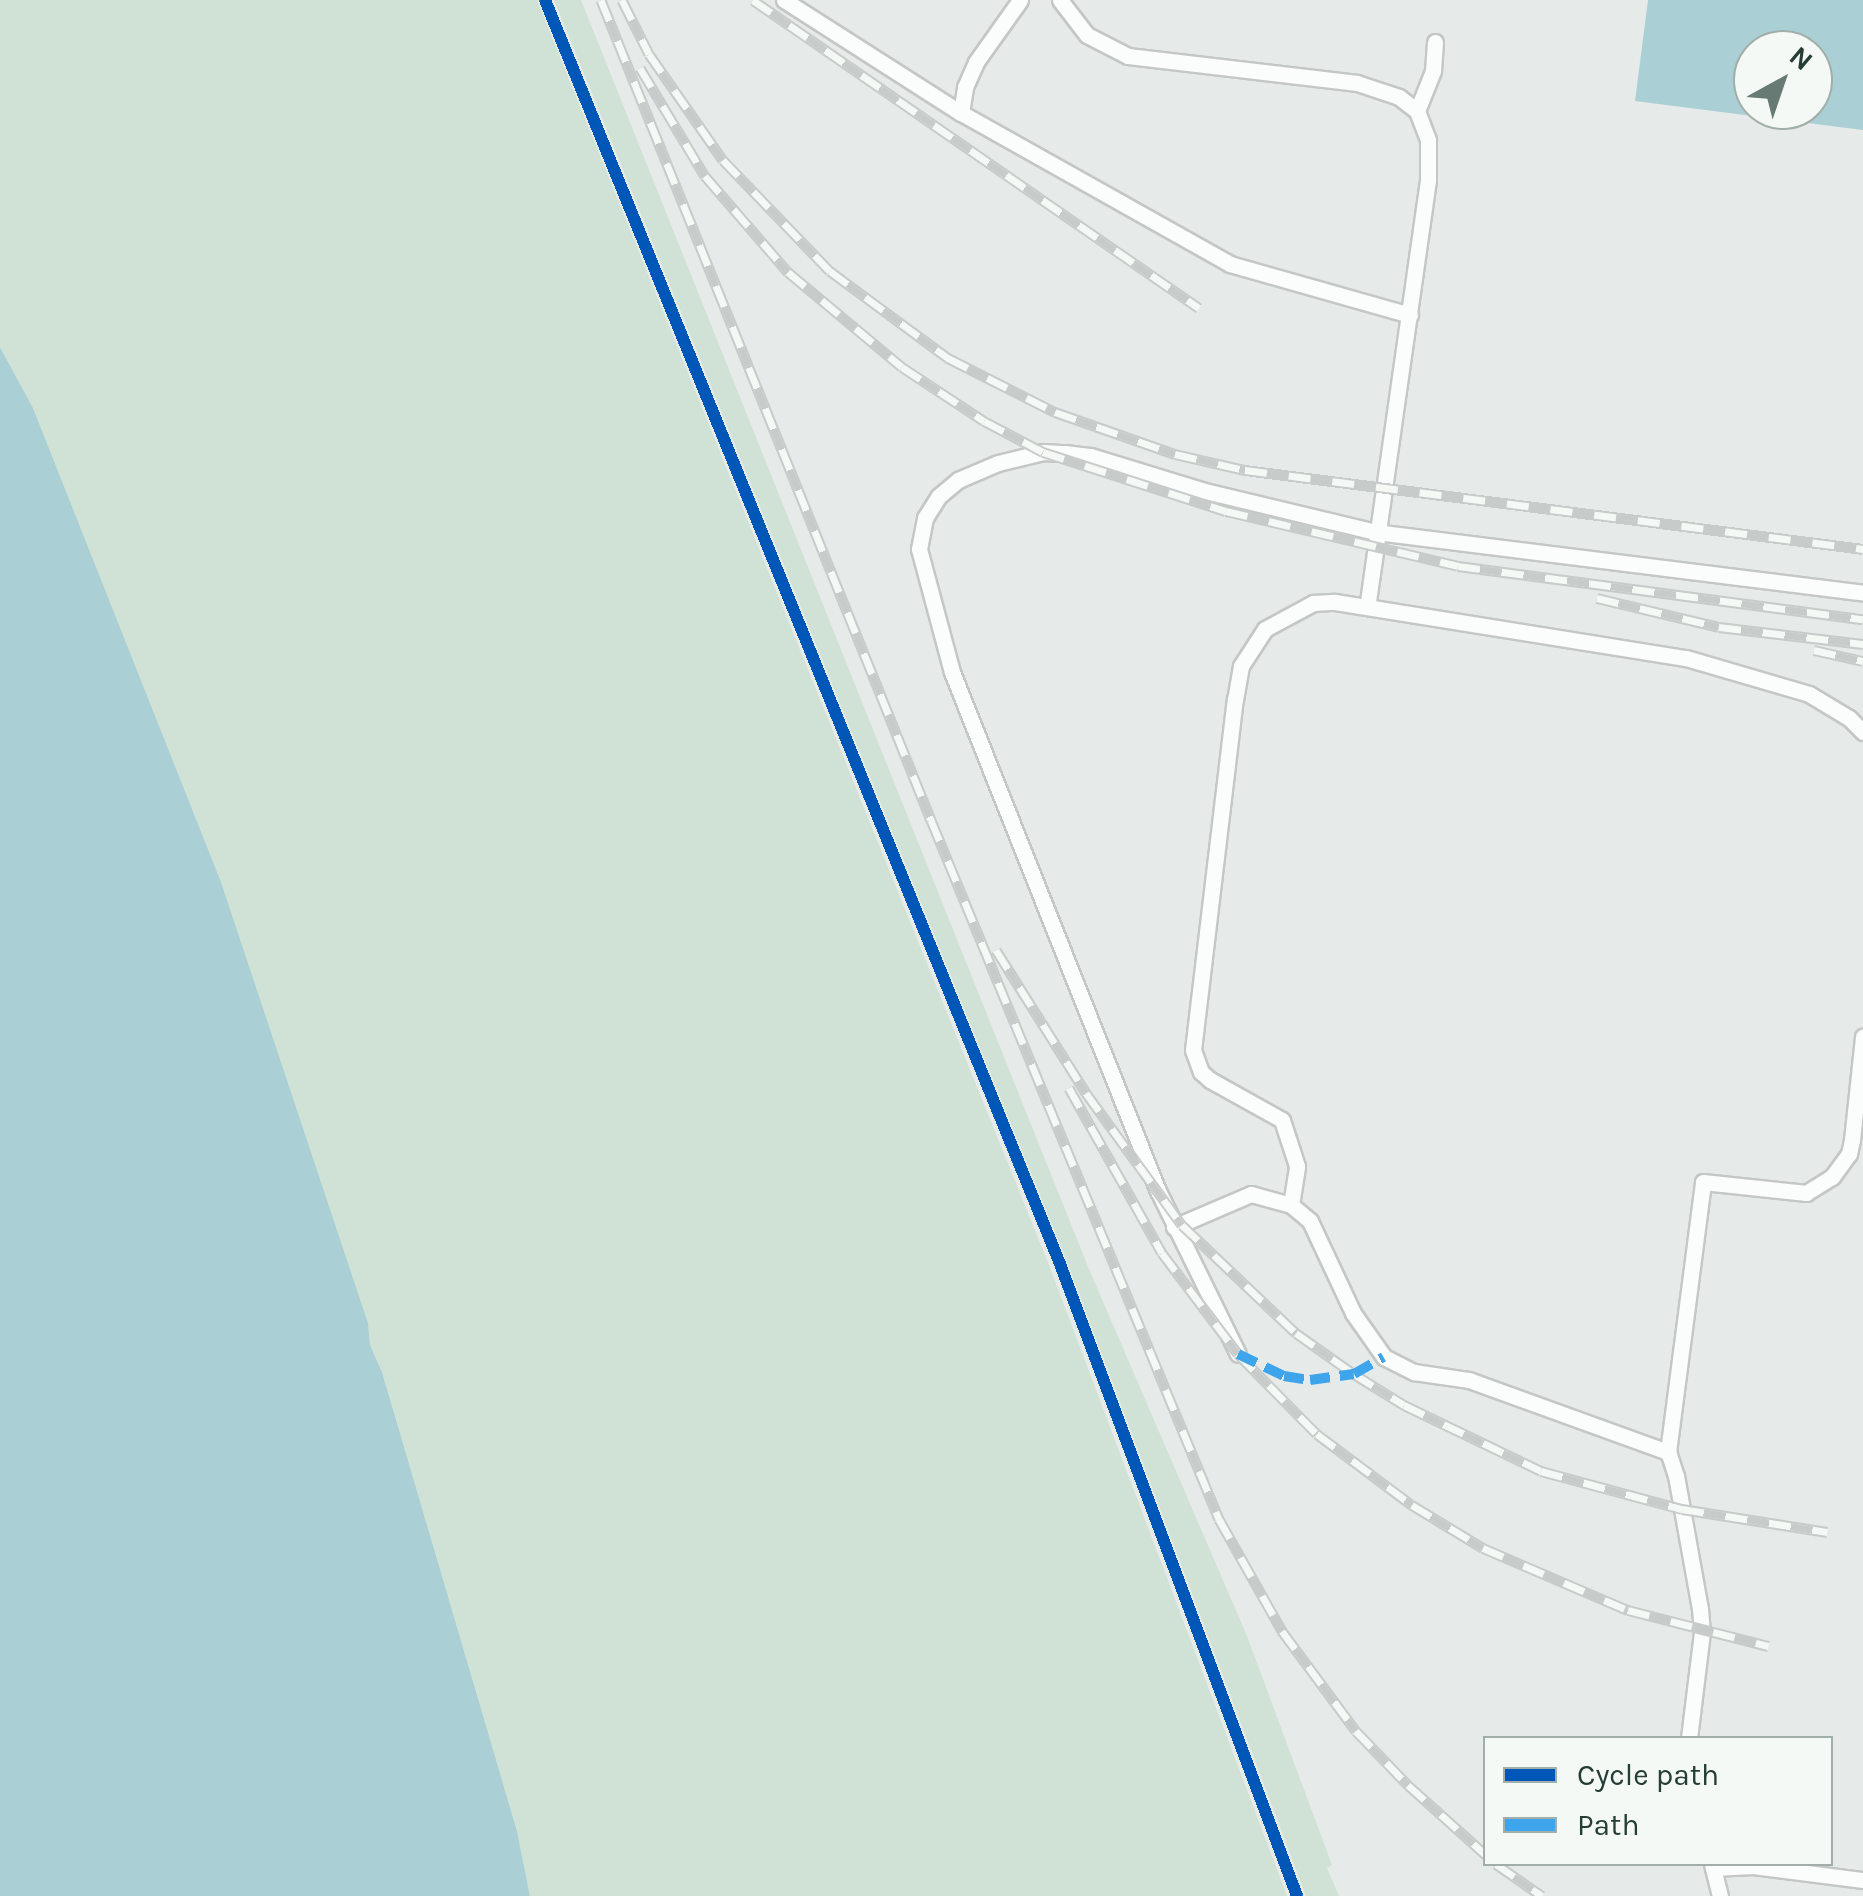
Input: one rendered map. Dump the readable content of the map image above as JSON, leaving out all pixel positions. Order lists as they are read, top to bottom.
{
  "legend": ["Cycle path", "Path"],
  "north": "top right"
}
